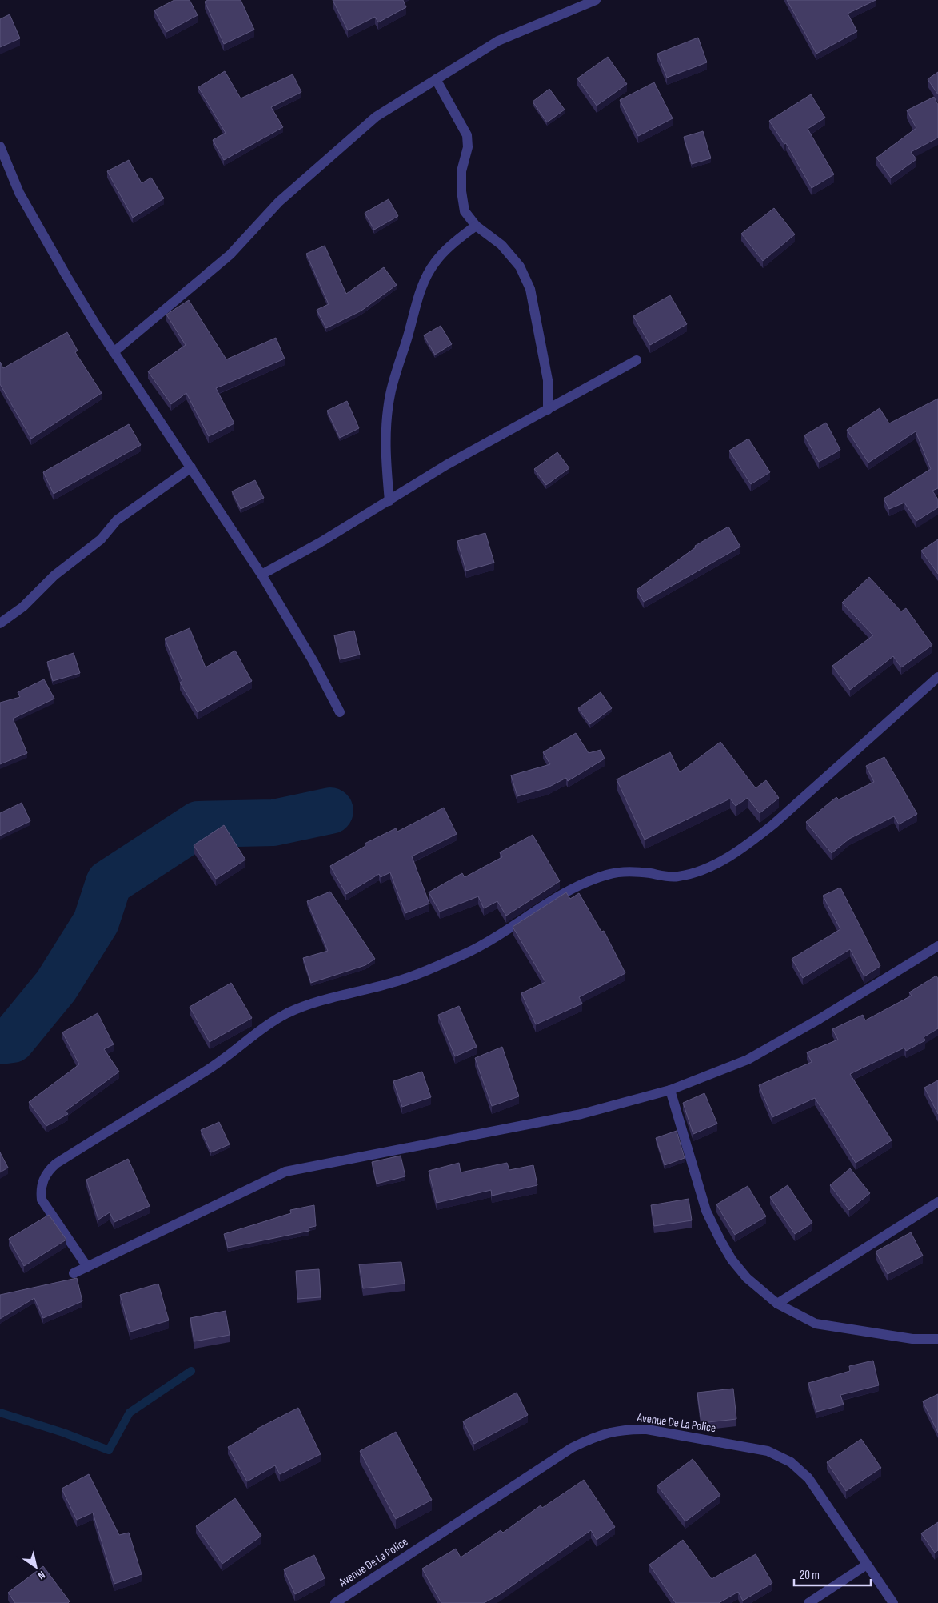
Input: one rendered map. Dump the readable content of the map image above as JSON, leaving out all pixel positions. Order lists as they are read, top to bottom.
{
  "streets": {
    "street": ["Avenue De La Police"]
  },
  "scale_bar": "20 m",
  "north": "bottom right"
}
